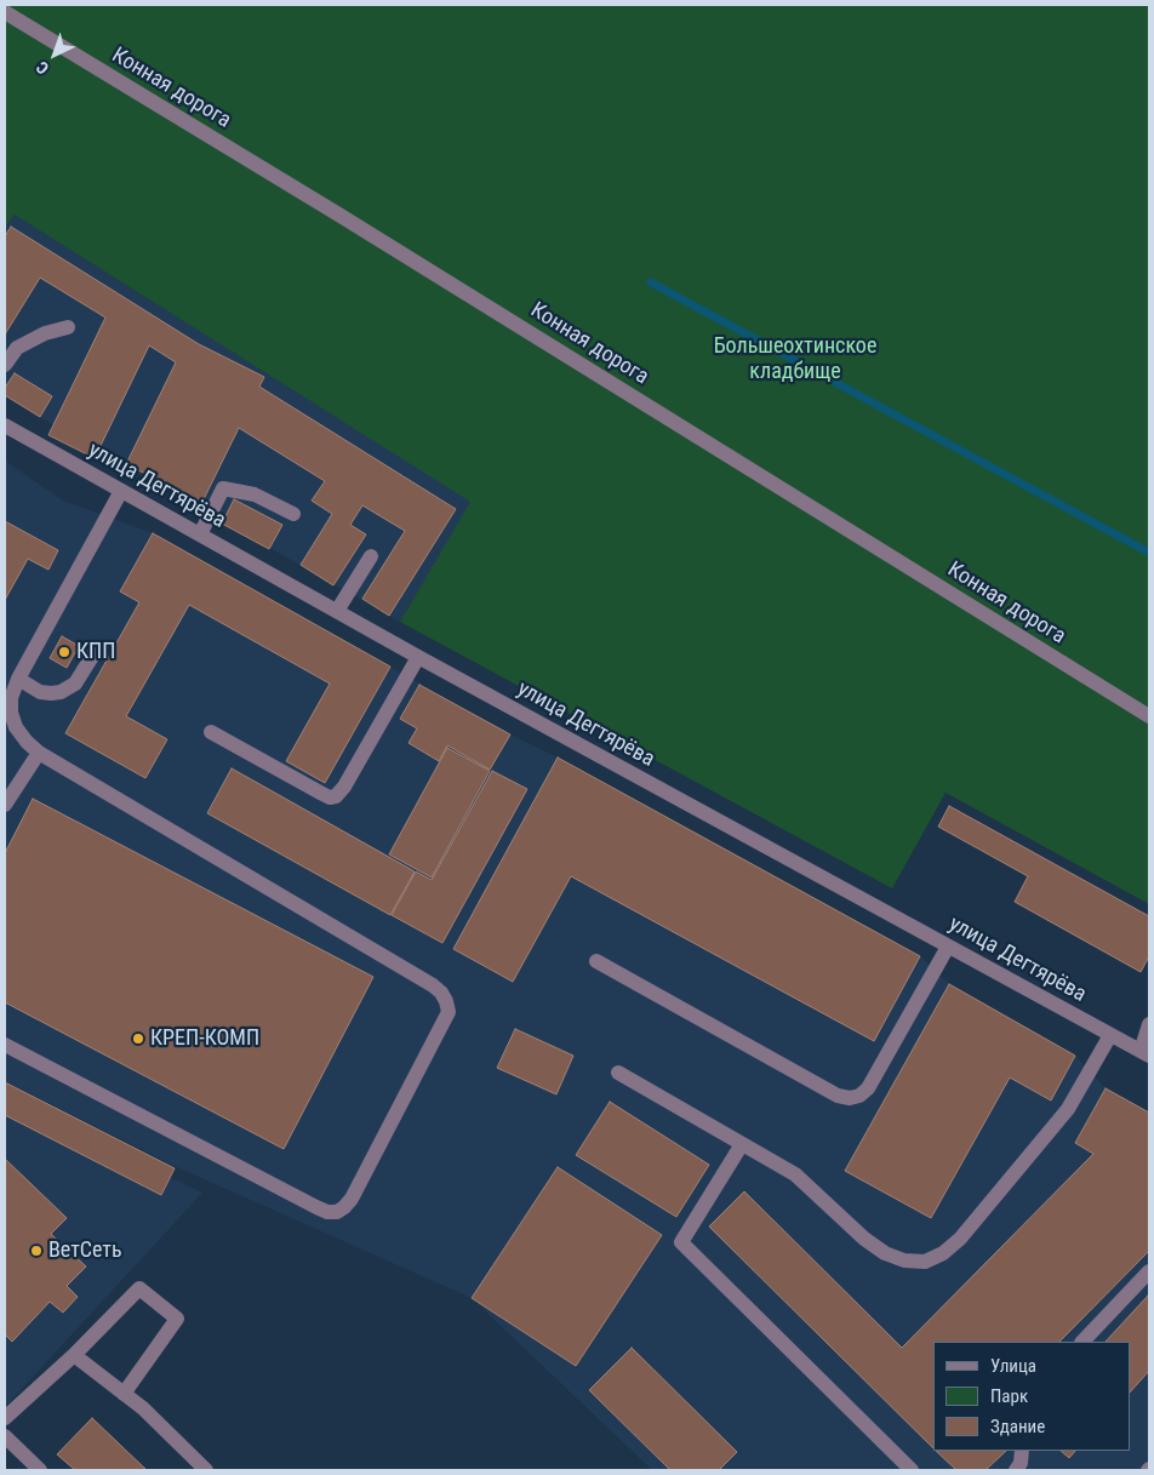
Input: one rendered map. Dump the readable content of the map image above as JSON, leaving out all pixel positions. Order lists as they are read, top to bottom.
{
  "streets": {
    "street": ["Конная дорога", "улица Дегтярёва"]
  },
  "parks": ["Большеохтинское кладбище"],
  "places": ["КПП", "КРЕП-КОМП", "ВетСеть"],
  "legend": ["Улица", "Парк", "Здание"],
  "north": "bottom left"
}
